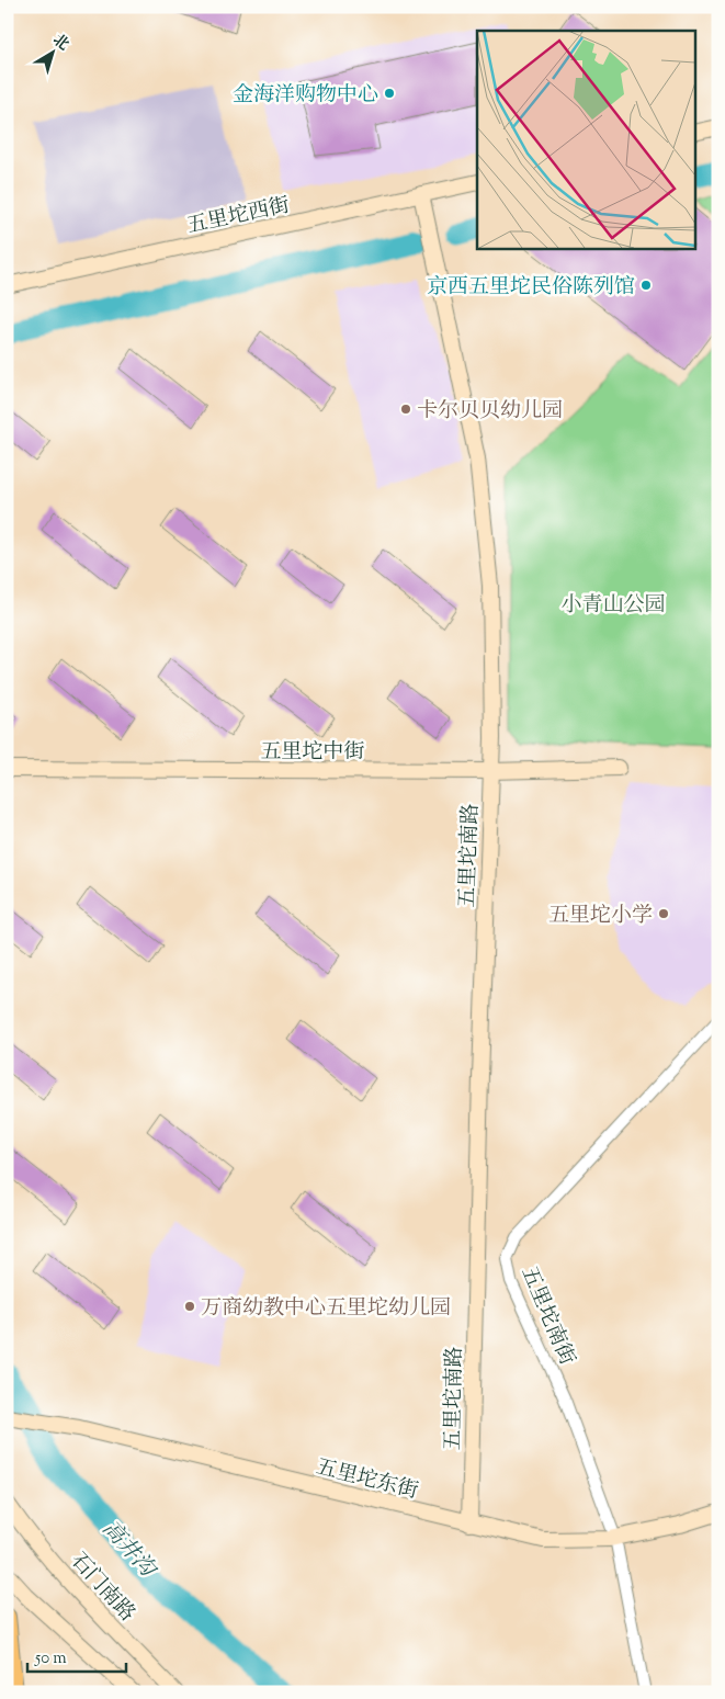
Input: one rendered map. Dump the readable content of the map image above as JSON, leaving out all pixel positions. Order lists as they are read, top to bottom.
{
  "streets": {
    "street": [
      "五里坨西街",
      "五里坨中街",
      "五里坨南路",
      "五里坨南街",
      "五里坨东街",
      "石门南路"
    ]
  },
  "crossings": [
    ["五里坨西街", "五里坨南路"],
    ["五里坨中街", "五里坨南路"],
    ["五里坨南路", "五里坨东街"],
    ["五里坨南街", "五里坨东街"]
  ],
  "water": ["高井沟"],
  "parks": ["小青山公园"],
  "places": [
    "金海洋购物中心",
    "京西五里坨民俗陈列馆",
    "卡尔贝贝幼儿园",
    "五里坨小学",
    "万商幼教中心五里坨幼儿园"
  ],
  "scale_bar": "50 m",
  "north": "top right"
}
